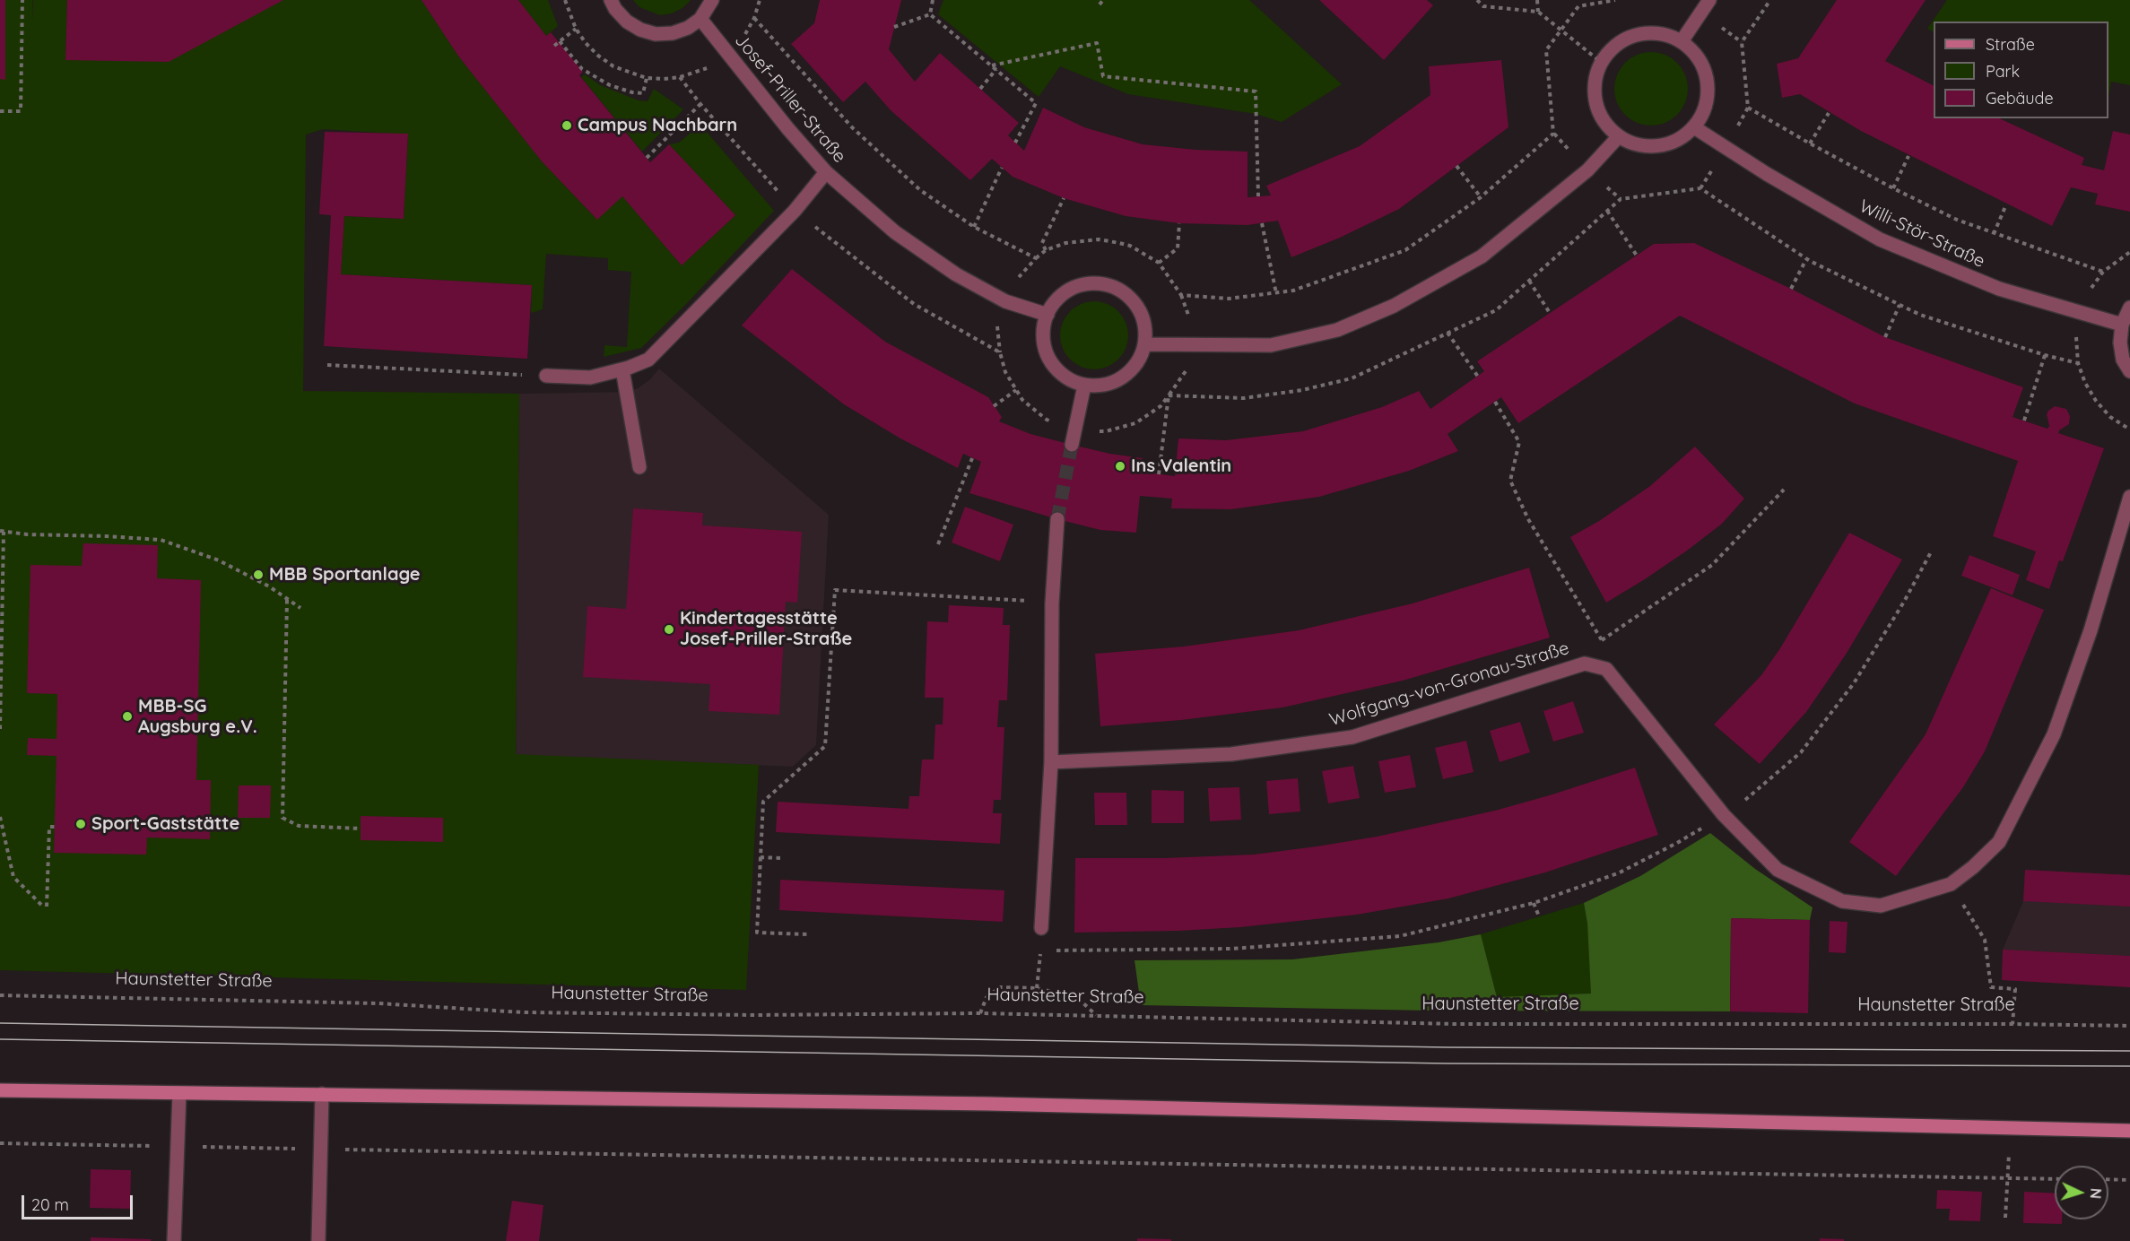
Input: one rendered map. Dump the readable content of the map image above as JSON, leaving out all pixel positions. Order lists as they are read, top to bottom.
{
  "streets": {
    "street": ["Josef-Priller-Straße", "Willi-Stör-Straße", "Wolfgang-von-Gronau-Straße"],
    "path": ["Haunstetter Straße"]
  },
  "places": [
    "Campus Nachbarn",
    "Ins Valentin",
    "MBB Sportanlage",
    "Kindertagesstätte Josef-Priller-Straße",
    "MBB-SG Augsburg e.V.",
    "Sport-Gaststätte"
  ],
  "legend": ["Straße", "Park", "Gebäude"],
  "scale_bar": "20 m",
  "north": "right"
}
